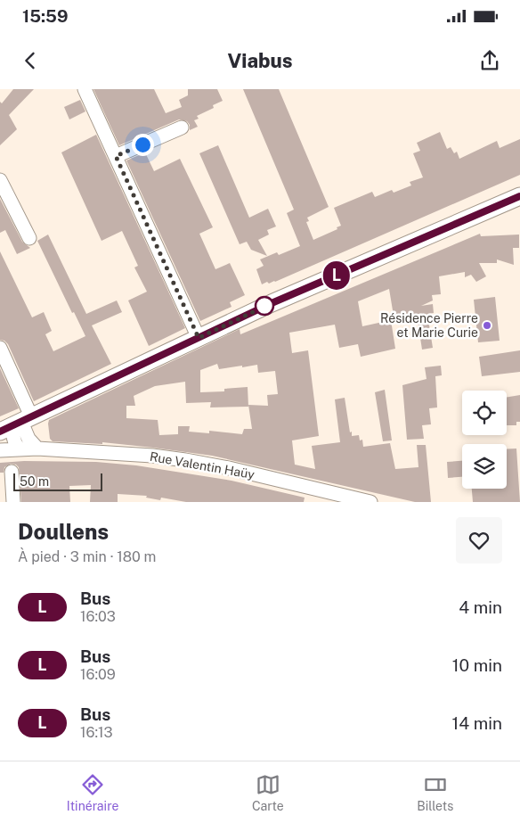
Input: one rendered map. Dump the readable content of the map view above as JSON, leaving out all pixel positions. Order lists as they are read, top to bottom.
{
  "streets": {
    "street": ["Rue Valentin Haüy"]
  },
  "places": ["Résidence Pierre et Marie Curie"],
  "lines": ["bus line L"],
  "scale_bar": "50 m",
  "page": {
    "status": "15:59",
    "header": "Viabus",
    "on_map": "L",
    "scale": "50 m",
    "heading": ["Doullens", "À pied · 3 min · 180 m"],
    "list": [
      {
        "mark": "L",
        "name": "Bus",
        "note": "16:03",
        "value": "4 min"
      },
      {
        "mark": "L",
        "name": "Bus",
        "note": "16:09",
        "value": "10 min"
      },
      {
        "mark": "L",
        "name": "Bus",
        "note": "16:13",
        "value": "14 min"
      }
    ],
    "tabs": ["Itinéraire", "Carte", "Billets"]
  }
}
